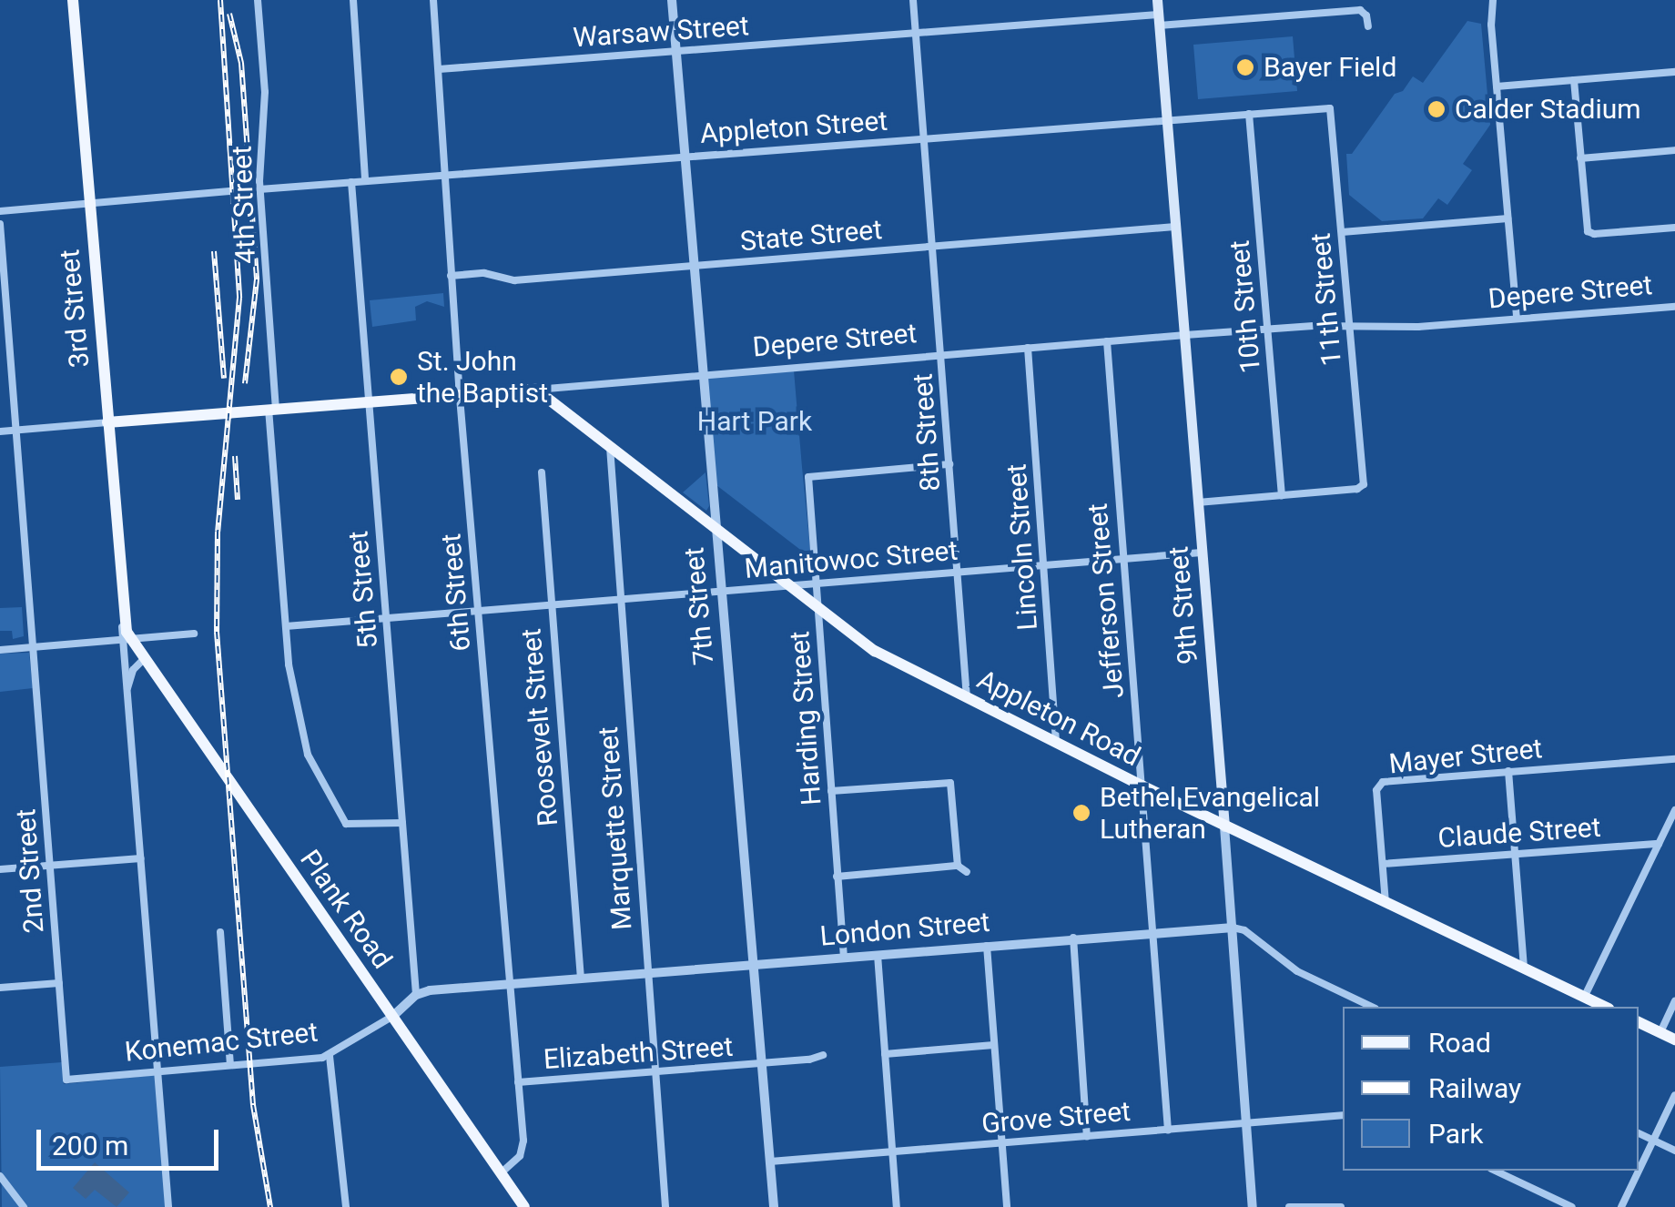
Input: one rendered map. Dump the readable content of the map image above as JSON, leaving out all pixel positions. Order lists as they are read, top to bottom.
{
  "streets": {
    "main road": [
      "Depere Street",
      "3rd Street",
      "9th Street",
      "Appleton Road",
      "Plank Road"
    ],
    "street": [
      "Warsaw Street",
      "Appleton Street",
      "4th Street",
      "State Street",
      "11th Street",
      "10th Street",
      "8th Street",
      "Lincoln Street",
      "Manitowoc Street",
      "5th Street",
      "6th Street",
      "Jefferson Street",
      "7th Street",
      "Harding Street",
      "Roosevelt Street",
      "Mayer Street",
      "Marquette Street",
      "Claude Street",
      "2nd Street",
      "London Street",
      "Konemac Street",
      "Elizabeth Street",
      "Grove Street"
    ]
  },
  "crossings": [
    ["Warsaw Street", "8th Street"],
    ["Warsaw Street", "6th Street"],
    ["Warsaw Street", "9th Street"],
    ["Warsaw Street", "7th Street"],
    ["Appleton Street", "4th Street"],
    ["Appleton Street", "11th Street"],
    ["Appleton Street", "10th Street"],
    ["Appleton Street", "8th Street"],
    ["Appleton Street", "5th Street"],
    ["Appleton Street", "6th Street"],
    ["Appleton Street", "9th Street"],
    ["Appleton Street", "7th Street"],
    ["4th Street", "Depere Street"],
    ["4th Street", "Manitowoc Street"],
    ["4th Street", "5th Street"],
    ["State Street", "8th Street"],
    ["State Street", "6th Street"],
    ["State Street", "9th Street"],
    ["State Street", "7th Street"],
    ["Depere Street", "11th Street"],
    ["Depere Street", "10th Street"],
    ["Depere Street", "3rd Street"],
    ["Depere Street", "8th Street"],
    ["Depere Street", "Lincoln Street"],
    ["Depere Street", "5th Street"],
    ["Depere Street", "6th Street"],
    ["Depere Street", "Jefferson Street"],
    ["Depere Street", "9th Street"],
    ["Depere Street", "7th Street"],
    ["Depere Street", "Appleton Road"],
    ["Depere Street", "2nd Street"],
    ["11th Street", "10th Street"],
    ["3rd Street", "Plank Road"],
    ["3rd Street", "Konemac Street"],
    ["8th Street", "Manitowoc Street"],
    ["8th Street", "Harding Street"],
    ["8th Street", "Appleton Road"],
    ["Lincoln Street", "Manitowoc Street"],
    ["Lincoln Street", "Appleton Road"],
    ["Manitowoc Street", "5th Street"],
    ["Manitowoc Street", "6th Street"],
    ["Manitowoc Street", "Jefferson Street"],
    ["Manitowoc Street", "9th Street"],
    ["Manitowoc Street", "7th Street"],
    ["Manitowoc Street", "Harding Street"],
    ["Manitowoc Street", "Appleton Road"],
    ["Manitowoc Street", "Roosevelt Street"],
    ["Manitowoc Street", "Marquette Street"],
    ["5th Street", "London Street"],
    ["5th Street", "Konemac Street"],
    ["6th Street", "Plank Road"],
    ["6th Street", "London Street"],
    ["6th Street", "Elizabeth Street"],
    ["Jefferson Street", "Appleton Road"],
    ["Jefferson Street", "London Street"],
    ["Jefferson Street", "Grove Street"],
    ["9th Street", "Appleton Road"],
    ["9th Street", "London Street"],
    ["9th Street", "Grove Street"],
    ["7th Street", "Appleton Road"],
    ["7th Street", "London Street"],
    ["7th Street", "Elizabeth Street"],
    ["7th Street", "Grove Street"],
    ["Harding Street", "Appleton Road"],
    ["Harding Street", "London Street"],
    ["Appleton Road", "Mayer Street"],
    ["Appleton Road", "Marquette Street"],
    ["Roosevelt Street", "London Street"],
    ["Mayer Street", "Claude Street"],
    ["Marquette Street", "London Street"],
    ["Marquette Street", "Elizabeth Street"],
    ["2nd Street", "Konemac Street"],
    ["Plank Road", "Konemac Street"],
    ["London Street", "Konemac Street"]
  ],
  "parks": ["Hart Park"],
  "places": [
    "Bayer Field",
    "Calder Stadium",
    "St. John the Baptist",
    "Bethel Evangelical Lutheran"
  ],
  "legend": ["Road", "Railway", "Park"],
  "scale_bar": "200 m"
}
